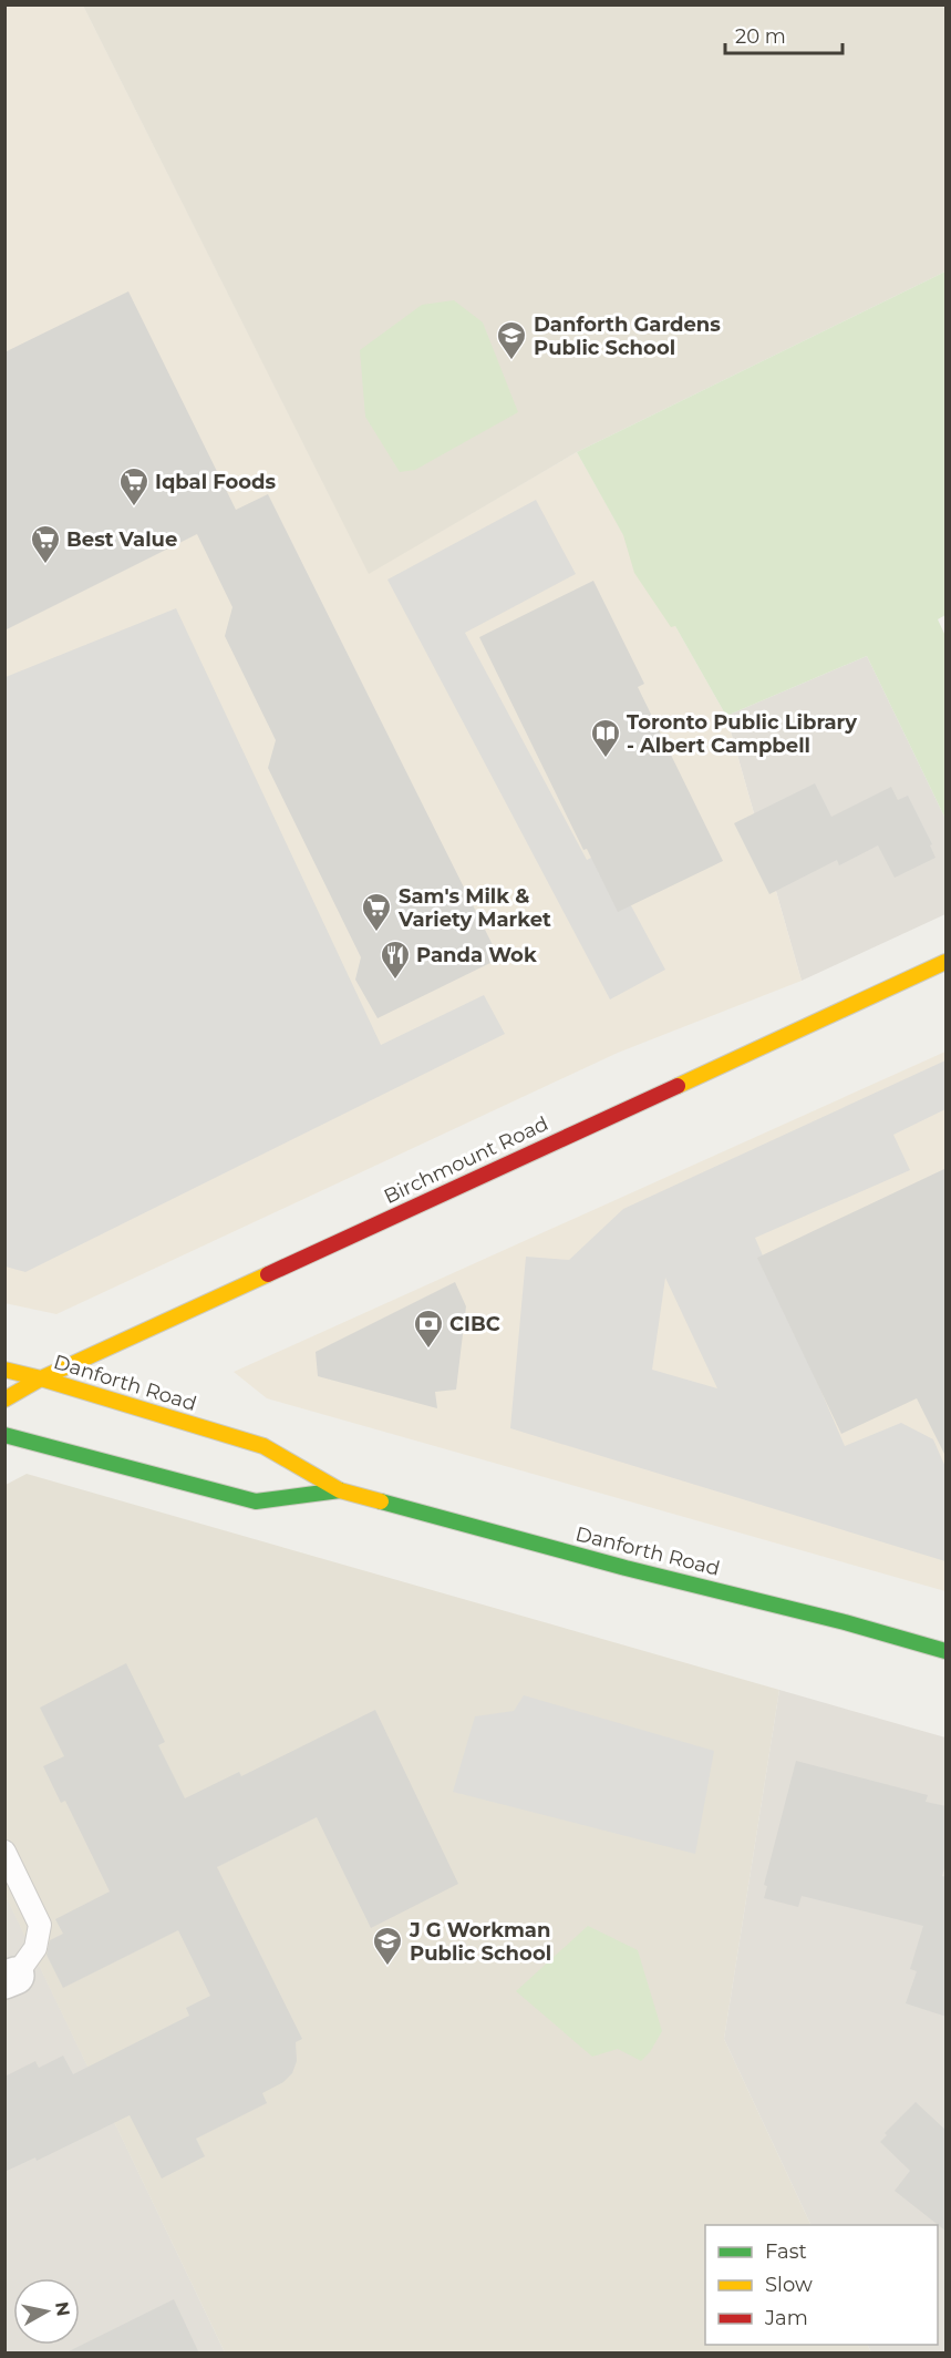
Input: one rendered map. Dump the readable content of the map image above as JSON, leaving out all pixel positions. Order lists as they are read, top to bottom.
{
  "streets": {
    "main road": ["Birchmount Road", "Danforth Road"]
  },
  "crossings": [
    ["Birchmount Road", "Danforth Road"]
  ],
  "places": {
    "school or university": ["Danforth Gardens Public School", "J G Workman Public School"],
    "supermarket": ["Iqbal Foods", "Best Value", "Sam's Milk & Variety Market"],
    "library": ["Toronto Public Library - Albert Campbell"],
    "restaurant": ["Panda Wok"],
    "bank": ["CIBC"]
  },
  "legend": ["Fast", "Slow", "Jam"],
  "scale_bar": "20 m",
  "north": "right"
}
